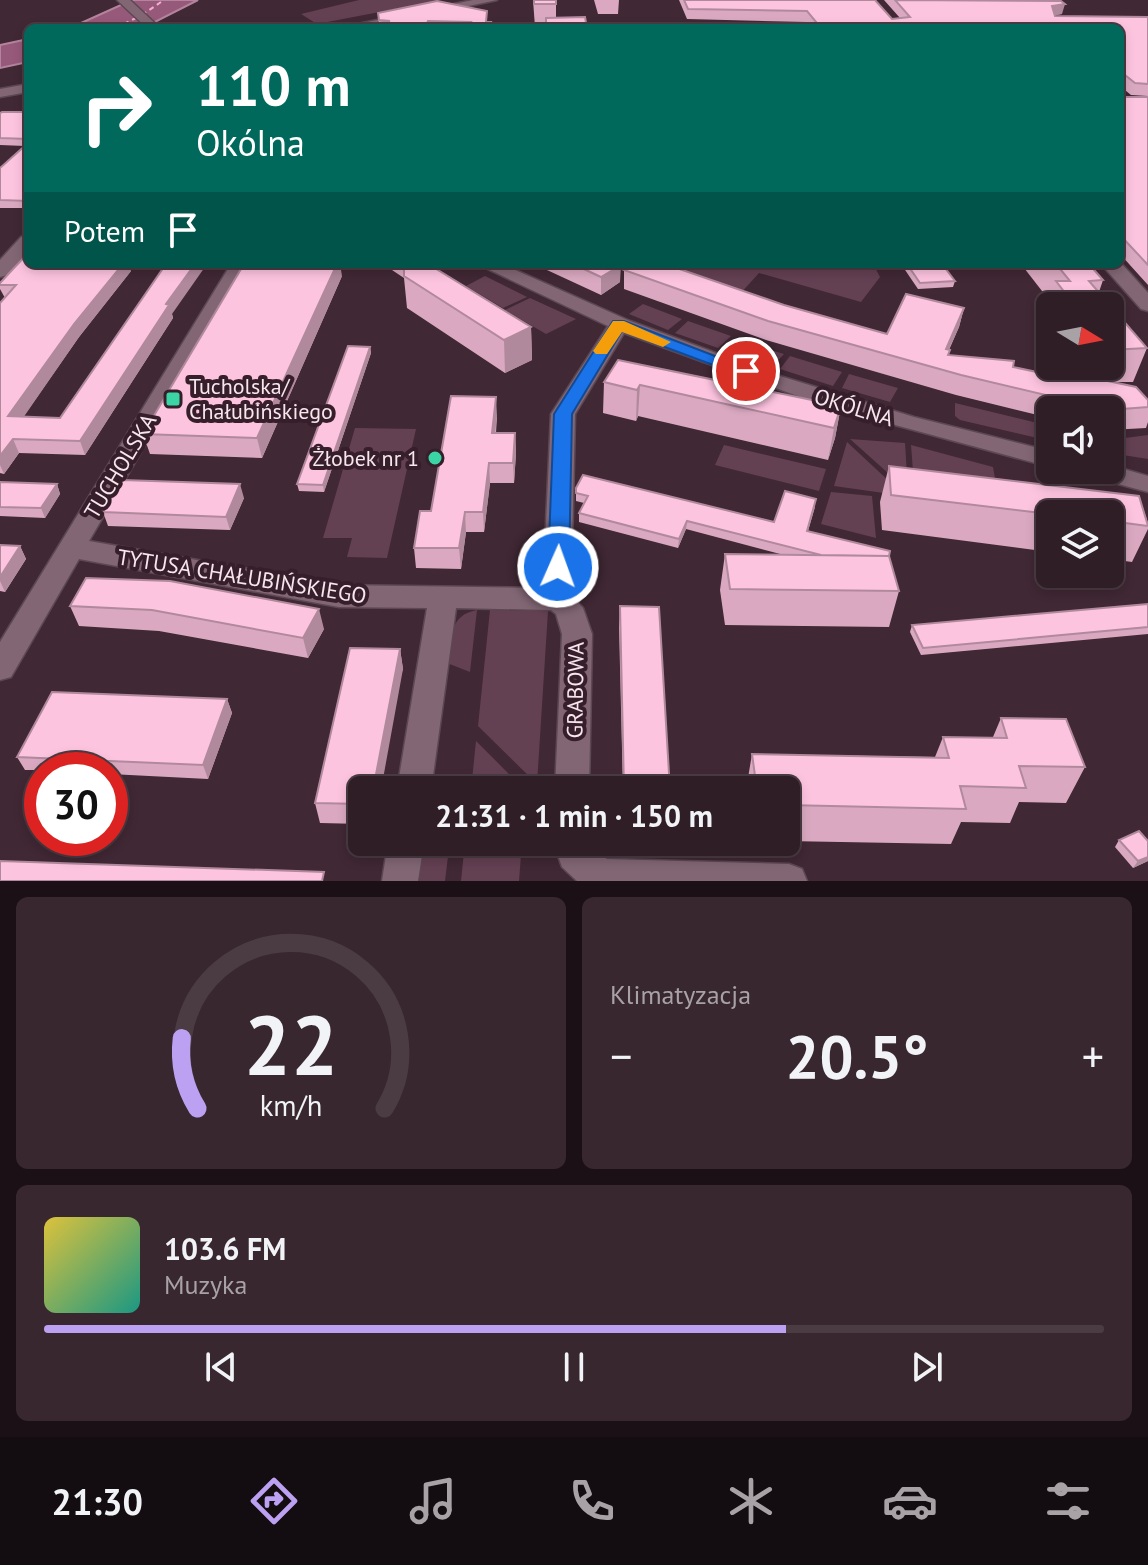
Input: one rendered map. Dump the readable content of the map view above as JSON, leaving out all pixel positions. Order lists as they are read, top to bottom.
{
  "streets": {
    "street": [
      "OKÓLNA",
      "TUCHOLSKA",
      "TYTUSA CHAŁUBIŃSKIEGO",
      "GRABOWA"
    ]
  },
  "crossings": [
    ["TUCHOLSKA", "TYTUSA CHAŁUBIŃSKIEGO"],
    ["TYTUSA CHAŁUBIŃSKIEGO", "GRABOWA"]
  ],
  "places": {
    "transit": ["Tucholska/ Chałubińskiego"],
    "other": ["Żłobek nr 1"]
  },
  "north": "right",
  "page": {
    "turn": ["110 m", "Okólna"],
    "then": "Potem",
    "limit": "30",
    "trip": "21:31 · 1 min · 150 m",
    "tile": "Klimatyzacja",
    "heat": ["−", "20.5°", "+"],
    "song": ["103.6 FM", "Muzyka"],
    "tabs": "21:30",
    "gauge": ["22", "km/h"]
  }
}
